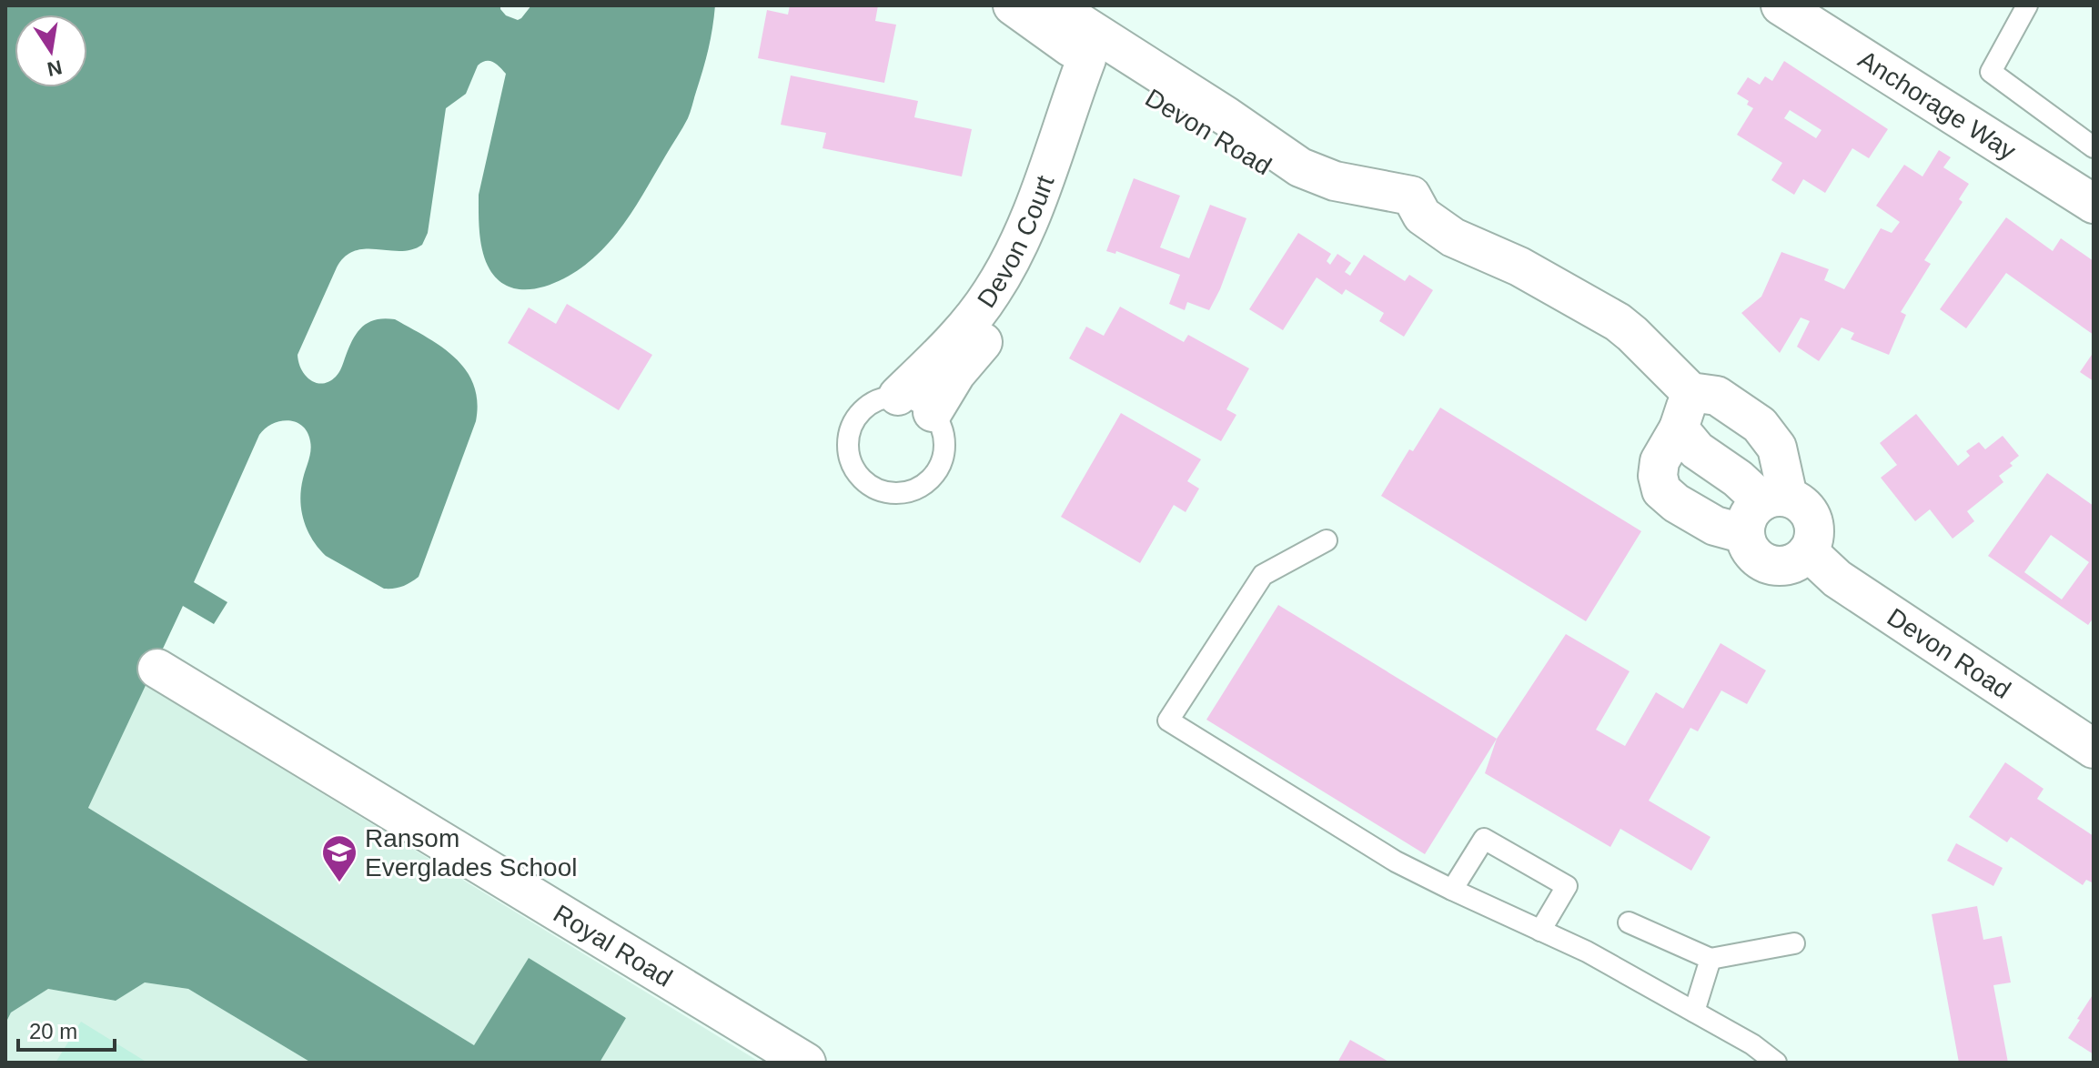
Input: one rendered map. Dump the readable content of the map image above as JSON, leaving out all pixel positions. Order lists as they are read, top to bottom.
{
  "streets": {
    "street": [
      "Anchorage Way",
      "Devon Road",
      "Devon Court",
      "Royal Road"
    ]
  },
  "crossings": [
    ["Devon Road", "Devon Court"]
  ],
  "places": {
    "school or university": ["Ransom Everglades School"]
  },
  "scale_bar": "20 m",
  "north": "bottom"
}
